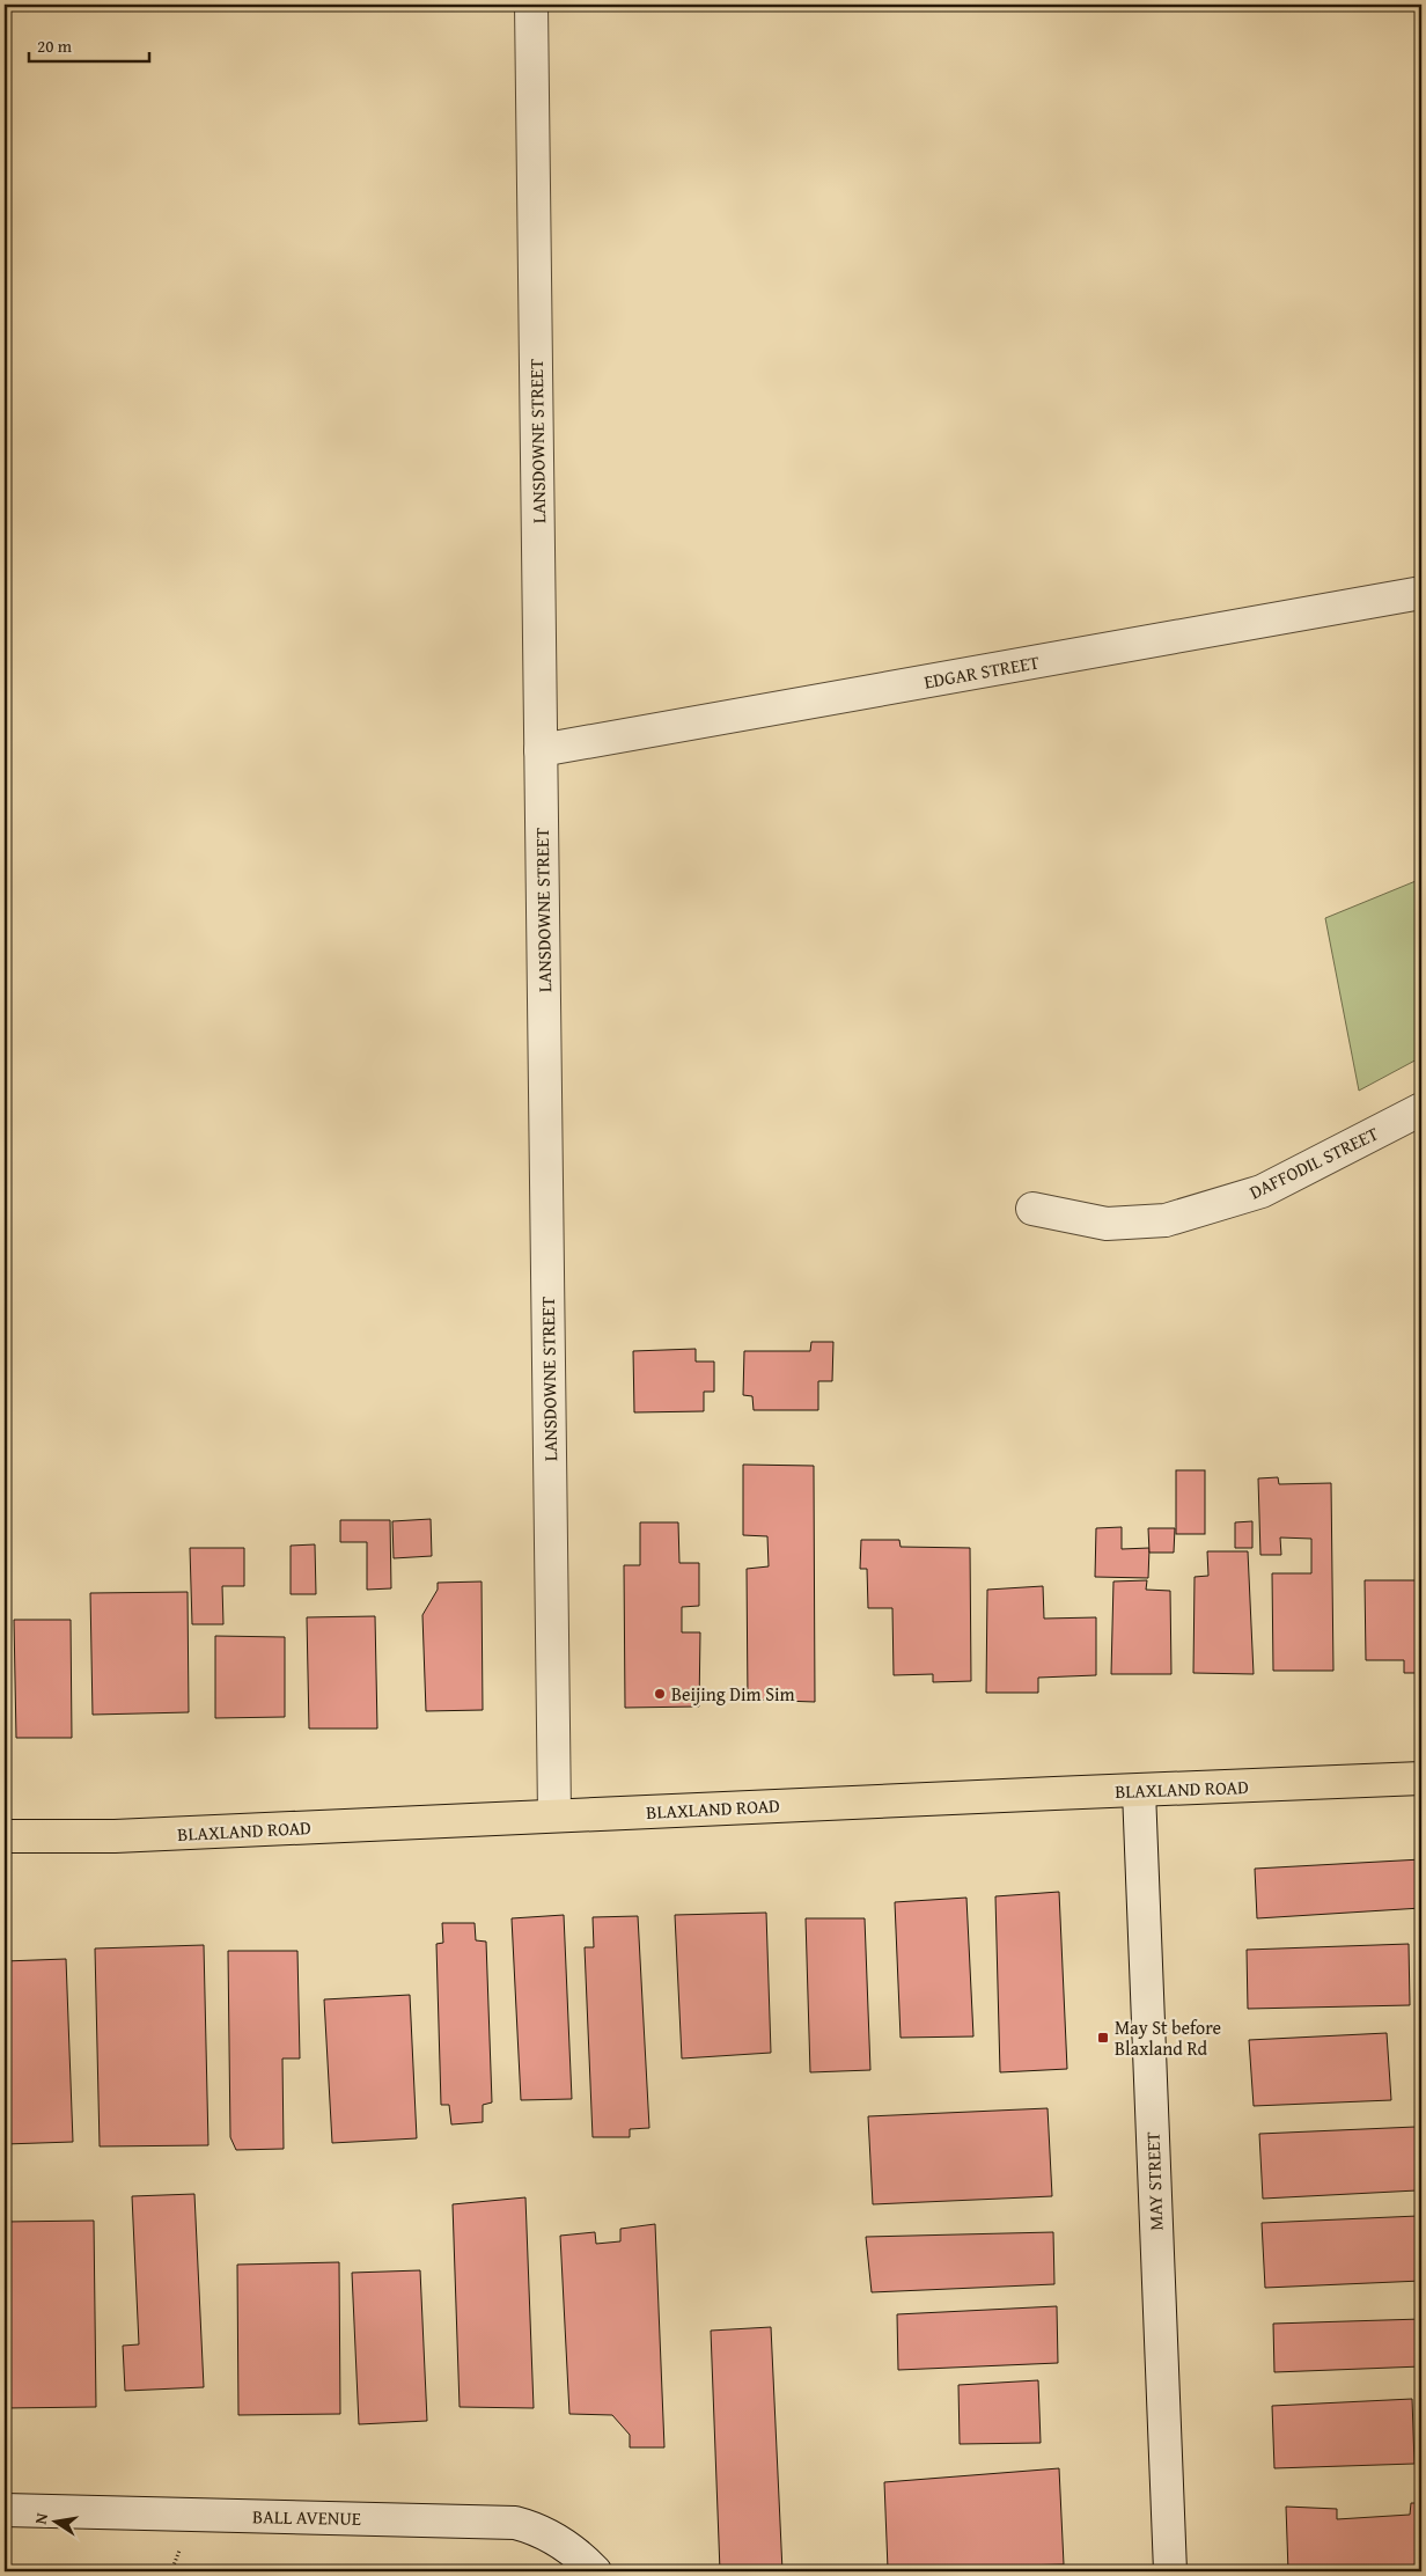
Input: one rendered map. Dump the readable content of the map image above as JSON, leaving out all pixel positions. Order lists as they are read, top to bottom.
{
  "streets": {
    "main road": ["BLAXLAND ROAD"],
    "street": [
      "LANSDOWNE STREET",
      "EDGAR STREET",
      "DAFFODIL STREET",
      "MAY STREET",
      "BALL AVENUE"
    ]
  },
  "crossings": [
    ["LANSDOWNE STREET", "EDGAR STREET"],
    ["LANSDOWNE STREET", "BLAXLAND ROAD"],
    ["BLAXLAND ROAD", "MAY STREET"]
  ],
  "places": {
    "other": ["Beijing Dim Sim"],
    "transit": ["May St before Blaxland Rd"]
  },
  "scale_bar": "20 m",
  "north": "left"
}
